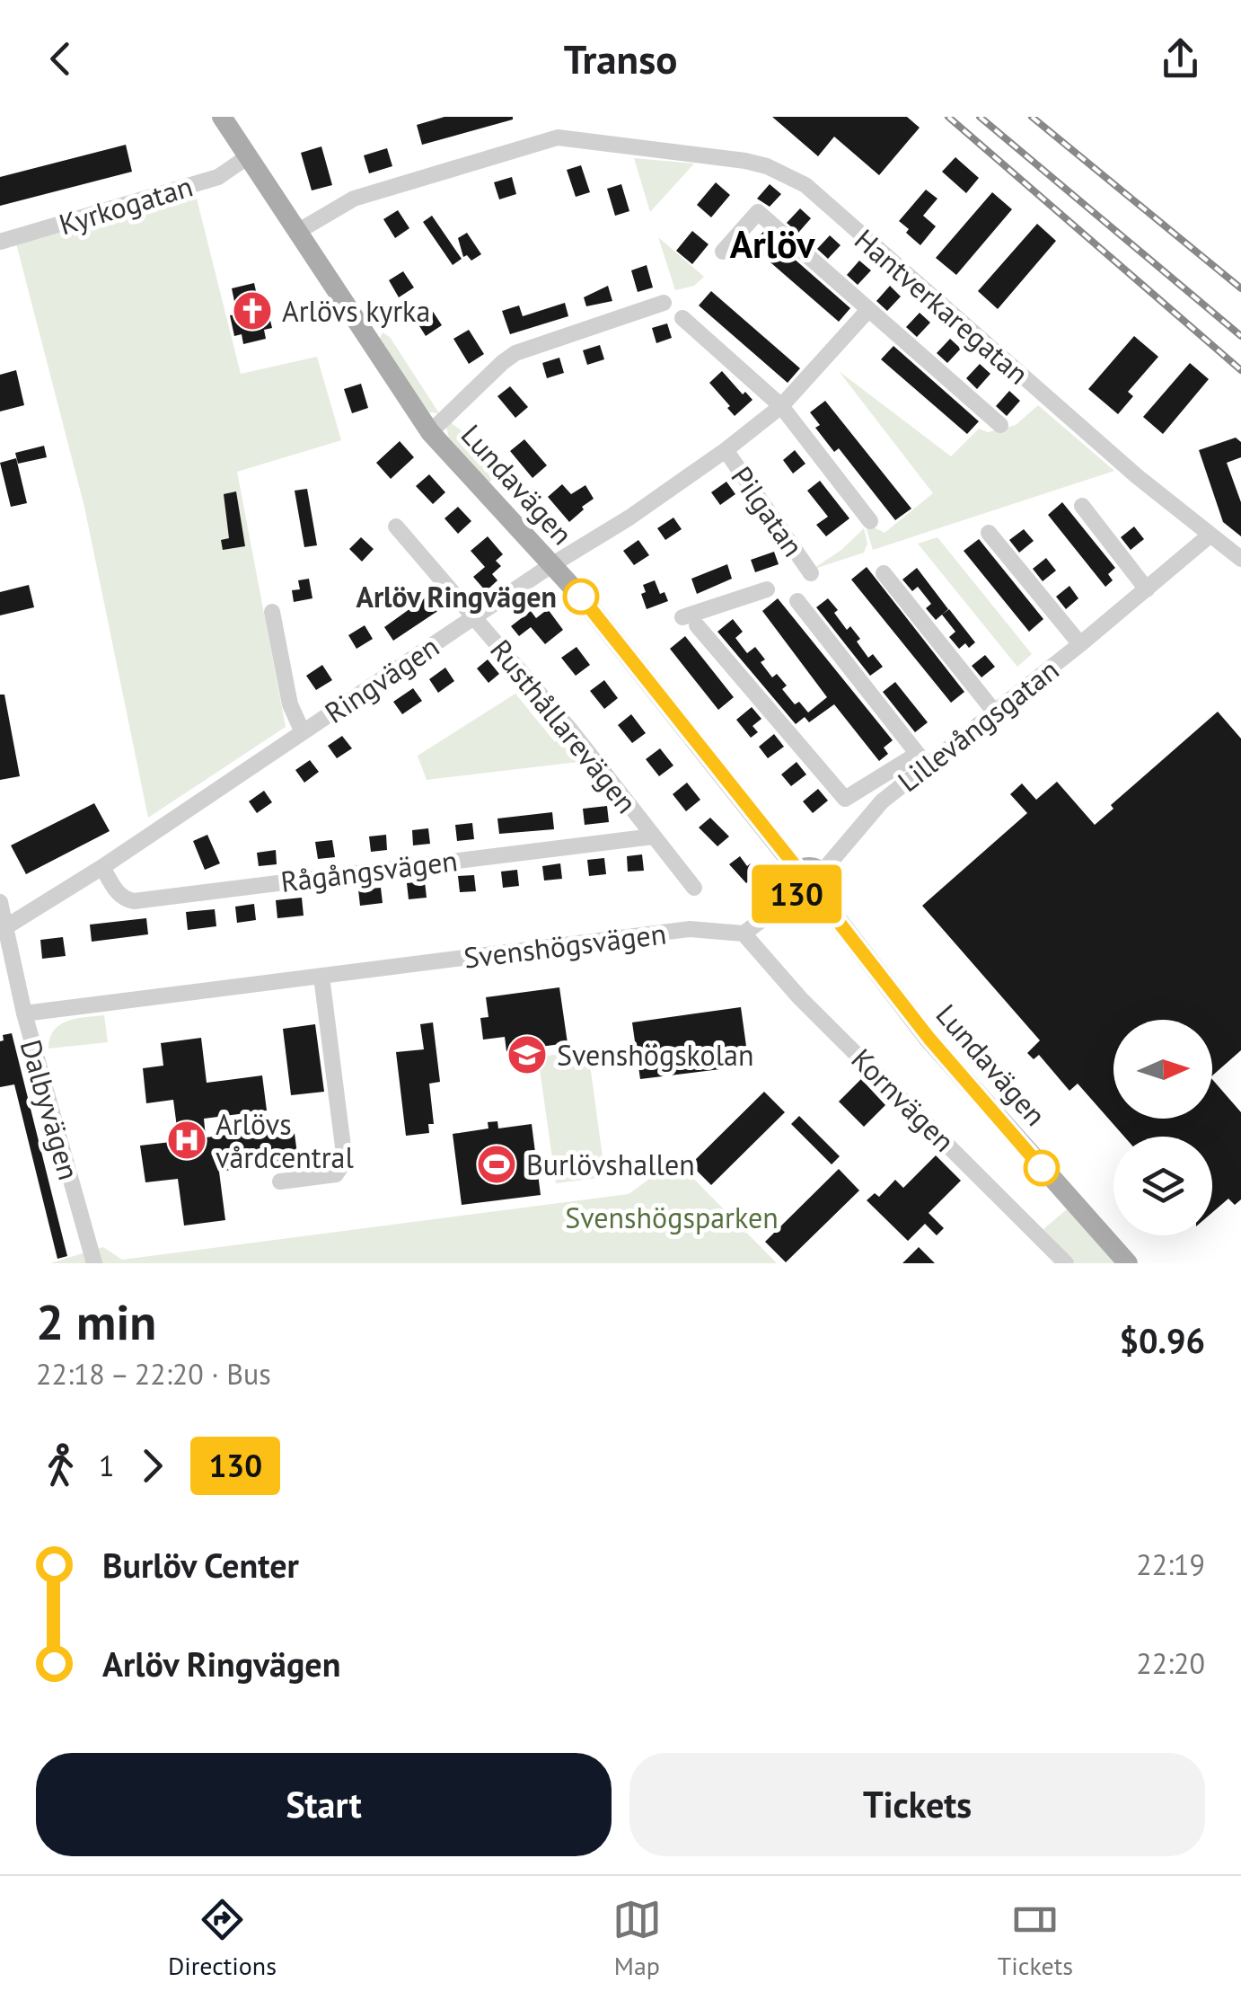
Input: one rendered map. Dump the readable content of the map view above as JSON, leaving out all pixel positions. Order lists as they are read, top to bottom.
{
  "streets": {
    "main road": ["Lundavägen"],
    "street": [
      "Kyrkogatan",
      "Hantverkaregatan",
      "Pilgatan",
      "Ringvägen",
      "Lillevångsgatan",
      "Rusthållarevägen",
      "Rågångsvägen",
      "Svenshögsvägen",
      "Kornvägen",
      "Dalbyvägen"
    ]
  },
  "crossings": [
    ["Kyrkogatan", "Lundavägen"],
    ["Hantverkaregatan", "Lundavägen"],
    ["Hantverkaregatan", "Lillevångsgatan"],
    ["Lundavägen", "Ringvägen"],
    ["Lundavägen", "Lillevångsgatan"],
    ["Pilgatan", "Ringvägen"],
    ["Ringvägen", "Rusthållarevägen"],
    ["Ringvägen", "Rågångsvägen"],
    ["Ringvägen", "Dalbyvägen"],
    ["Rusthållarevägen", "Rågångsvägen"],
    ["Svenshögsvägen", "Kornvägen"],
    ["Svenshögsvägen", "Dalbyvägen"]
  ],
  "districts": ["Arlöv"],
  "parks": ["Svenshögsparken"],
  "places": {
    "church": ["Arlövs kyrka"],
    "other": ["Arlöv Ringvägen"],
    "school or university": ["Svenshögskolan"],
    "hospital": ["Arlövs vårdcentral"],
    "sports": ["Burlövshallen"]
  },
  "lines": ["bus line 130"],
  "north": "right",
  "page": {
    "header": "Transo",
    "on_map": "130",
    "heading": ["2 min", "22:18 – 22:20 · Bus", "$0.96"],
    "legs": ["1", "130"],
    "list": [
      {
        "name": "Burlöv Center",
        "value": "22:19"
      },
      {
        "name": "Arlöv Ringvägen",
        "value": "22:20"
      }
    ],
    "buttons": ["Start", "Tickets"],
    "tabs": ["Directions", "Map", "Tickets"]
  }
}
